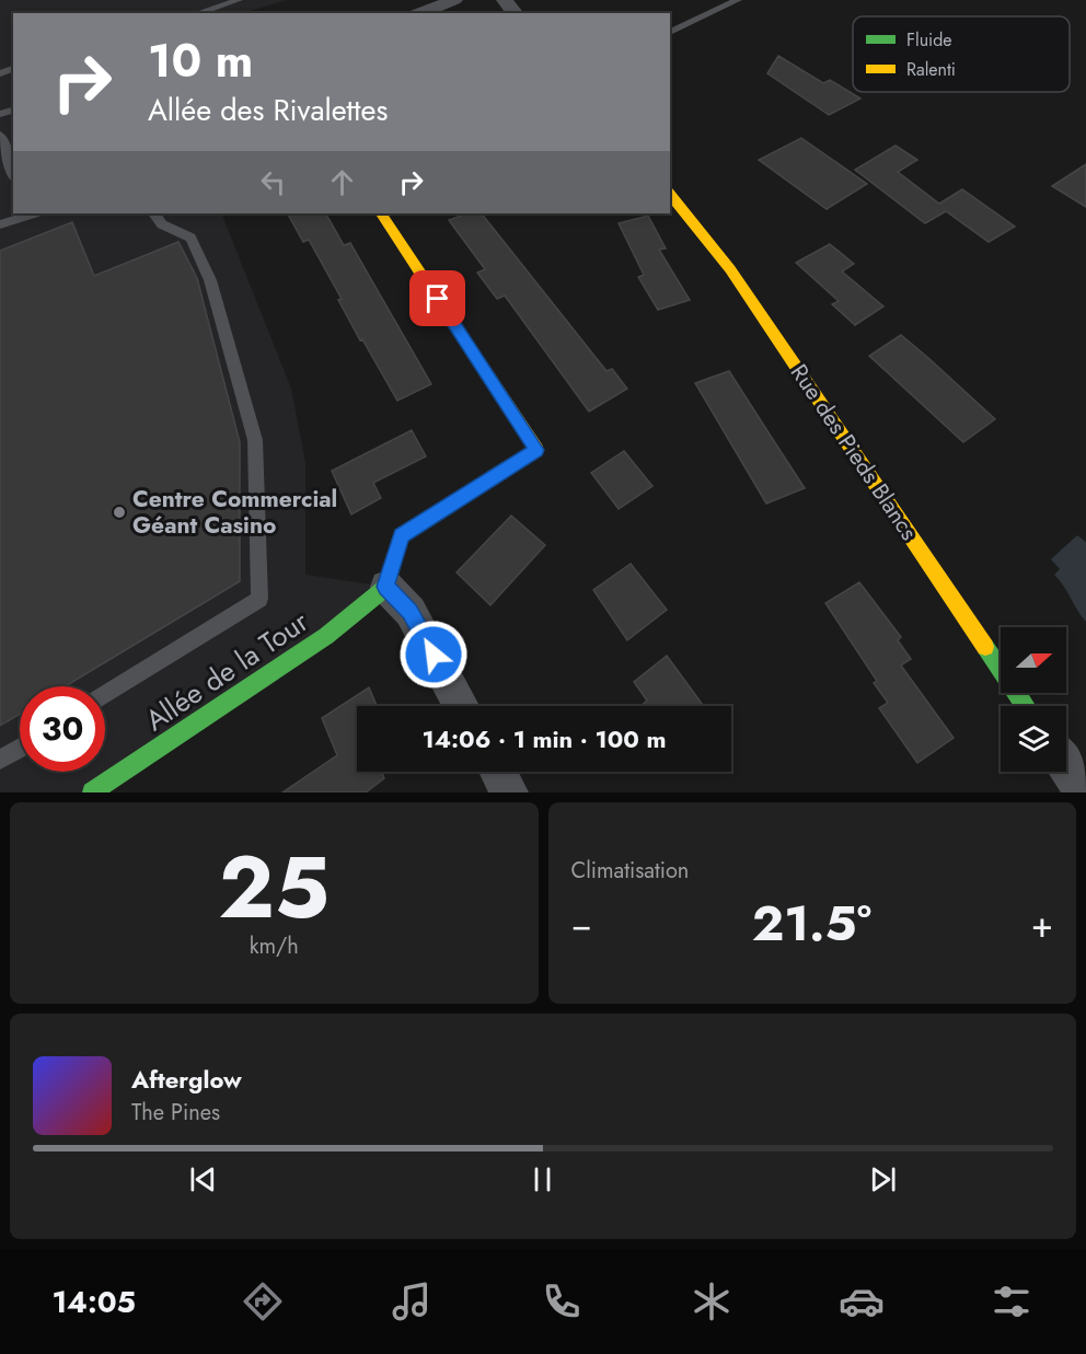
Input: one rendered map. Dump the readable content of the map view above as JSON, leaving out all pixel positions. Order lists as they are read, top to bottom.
{
  "streets": {
    "street": ["Rue des Pieds Blancs", "Allée de la Tour"]
  },
  "places": ["Centre Commercial Géant Casino"],
  "legend": ["Fluide", "Ralenti"],
  "north": "right",
  "page": {
    "turn": ["10 m", "Allée des Rivalettes"],
    "limit": "30",
    "trip": "14:06 · 1 min · 100 m",
    "tile": [
      ["25", "km/h"],
      "Climatisation"
    ],
    "heat": ["−", "21.5°", "+"],
    "song": ["Afterglow", "The Pines"],
    "tabs": "14:05"
  }
}
